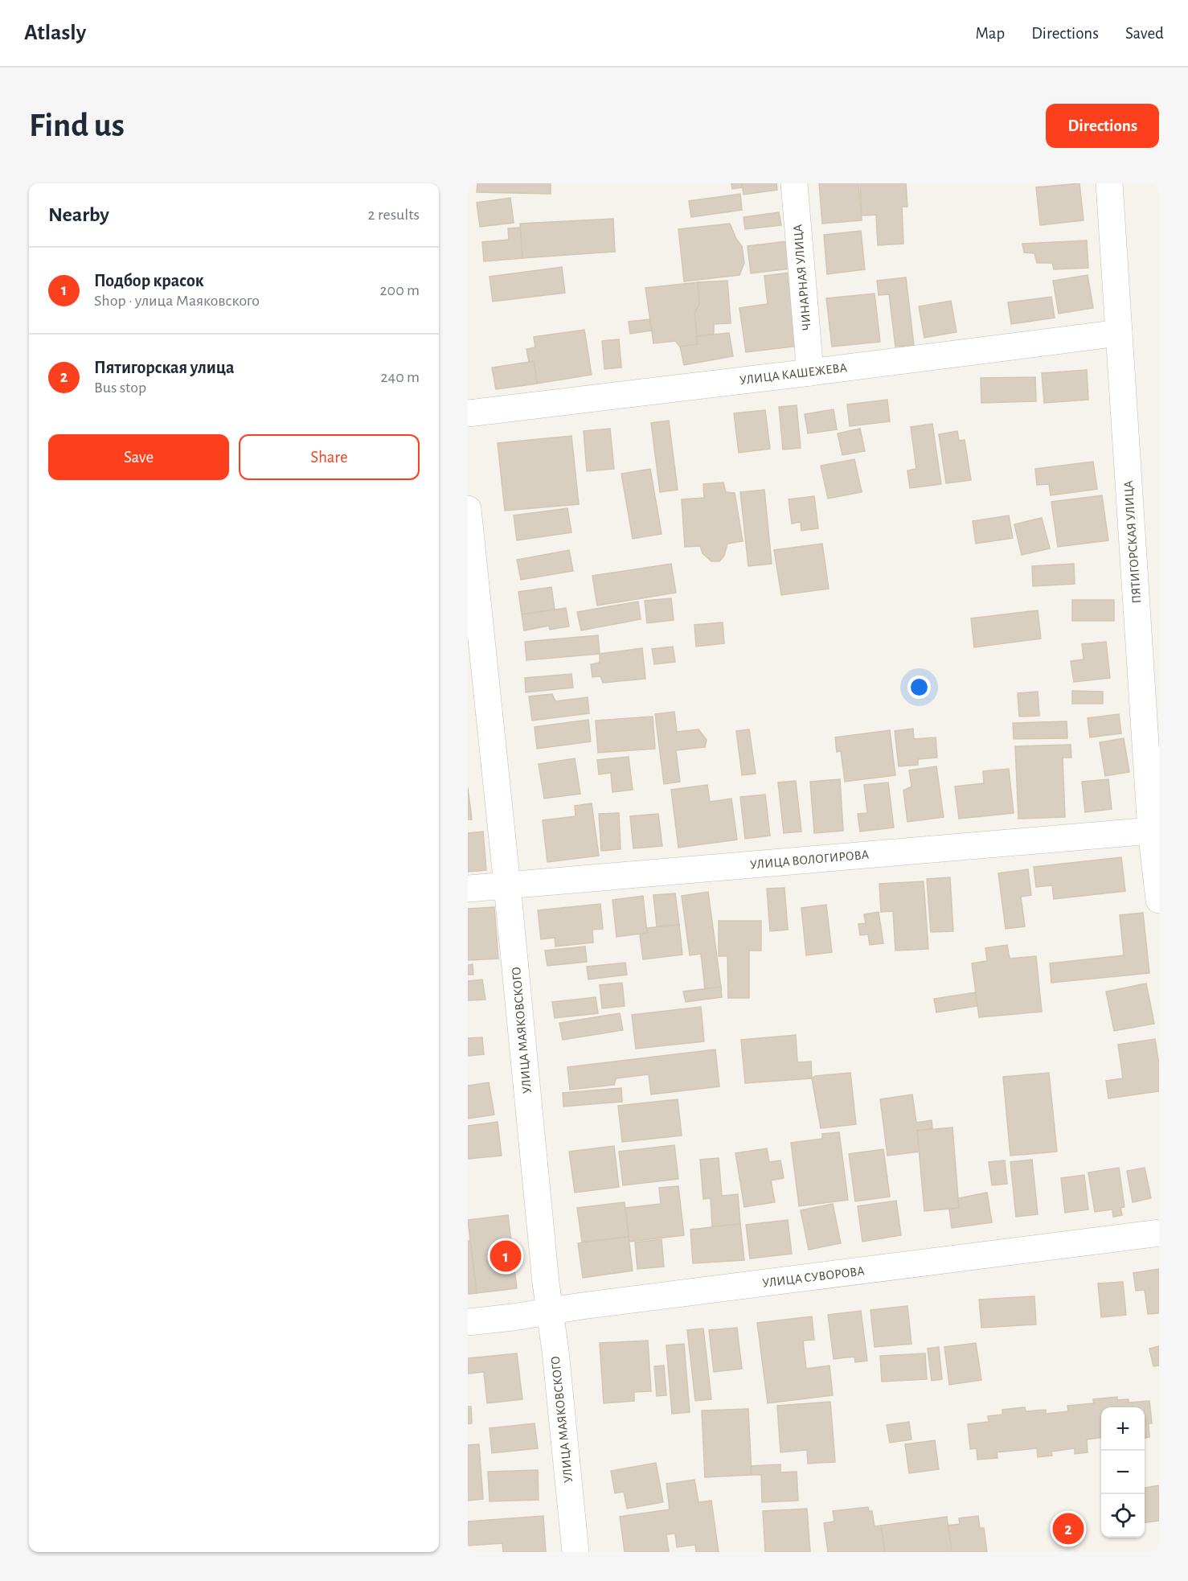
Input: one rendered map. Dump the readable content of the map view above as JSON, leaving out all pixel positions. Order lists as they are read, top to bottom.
{
  "streets": {
    "street": [
      "ЧИНАРНАЯ УЛИЦА",
      "УЛИЦА КАШЕЖЕВА",
      "ПЯТИГОРСКАЯ УЛИЦА",
      "УЛИЦА ВОЛОГИРОВА",
      "УЛИЦА МАЯКОВСКОГО",
      "УЛИЦА СУВОРОВА"
    ]
  },
  "crossings": [
    ["ЧИНАРНАЯ УЛИЦА", "УЛИЦА КАШЕЖЕВА"],
    ["УЛИЦА КАШЕЖЕВА", "ПЯТИГОРСКАЯ УЛИЦА"],
    ["ПЯТИГОРСКАЯ УЛИЦА", "УЛИЦА ВОЛОГИРОВА"],
    ["УЛИЦА ВОЛОГИРОВА", "УЛИЦА МАЯКОВСКОГО"],
    ["УЛИЦА МАЯКОВСКОГО", "УЛИЦА СУВОРОВА"]
  ],
  "page": {
    "header": "Atlasly",
    "nav": ["Map", "Directions", "Saved"],
    "buttons": [
      "Directions",
      ["Save", "Share"]
    ],
    "title": "Find us",
    "heading": ["Nearby", "2 results"],
    "list": [
      {
        "mark": "1",
        "name": "Подбор красок",
        "note": "Shop · улица Маяковского",
        "value": "200 m"
      },
      {
        "mark": "2",
        "name": "Пятигорская улица",
        "note": "Bus stop",
        "value": "240 m"
      }
    ],
    "pins": ["1", "2"],
    "map_buttons": ["+", "−"]
  }
}
